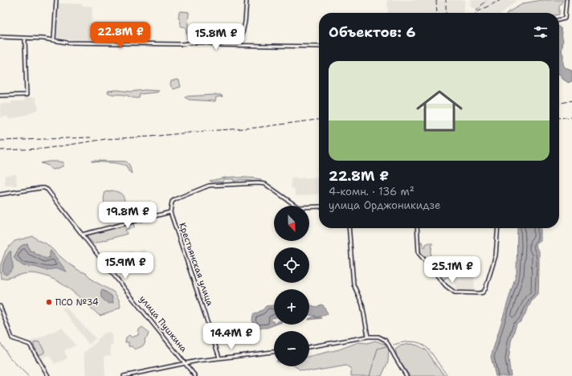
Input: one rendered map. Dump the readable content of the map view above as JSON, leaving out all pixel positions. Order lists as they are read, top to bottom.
{
  "streets": {
    "street": ["Крестьянская улица", "улица Пушкина"]
  },
  "places": ["ПСО №34"],
  "north": "bottom right",
  "page": {
    "heading": "Объектов: 6",
    "price": [
      "22.8M ₽",
      "15.8M ₽",
      "19.8M ₽",
      "15.9M ₽",
      "25.1M ₽",
      "14.4M ₽"
    ],
    "list": [
      {
        "name": "22.8M ₽",
        "note": "4-комн. · 136 m² · улица Орджоникидзе"
      }
    ],
    "map_buttons": ["+", "−"]
  }
}
